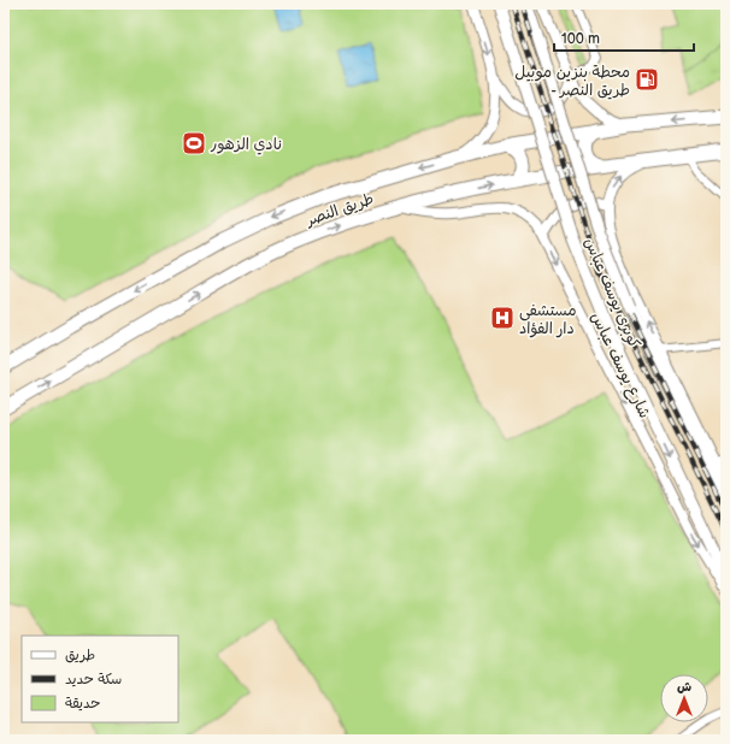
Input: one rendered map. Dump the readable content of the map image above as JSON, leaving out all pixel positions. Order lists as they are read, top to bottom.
{
  "streets": {
    "highway": ["طريق النصر"],
    "main road": ["كوبرى يوسف عباس"],
    "street": ["شارع يوسف عباس"]
  },
  "crossings": [
    ["طريق النصر", "شارع يوسف عباس"]
  ],
  "places": {
    "fuel station": ["محطة بنزين موبيل - طريق النصر"],
    "sports": ["نادي الزهور"],
    "hospital": ["مستشفى دار الفؤاد"]
  },
  "legend": ["طريق", "سكة حديد", "حديقة"],
  "scale_bar": "100 m",
  "north": "top"
}
